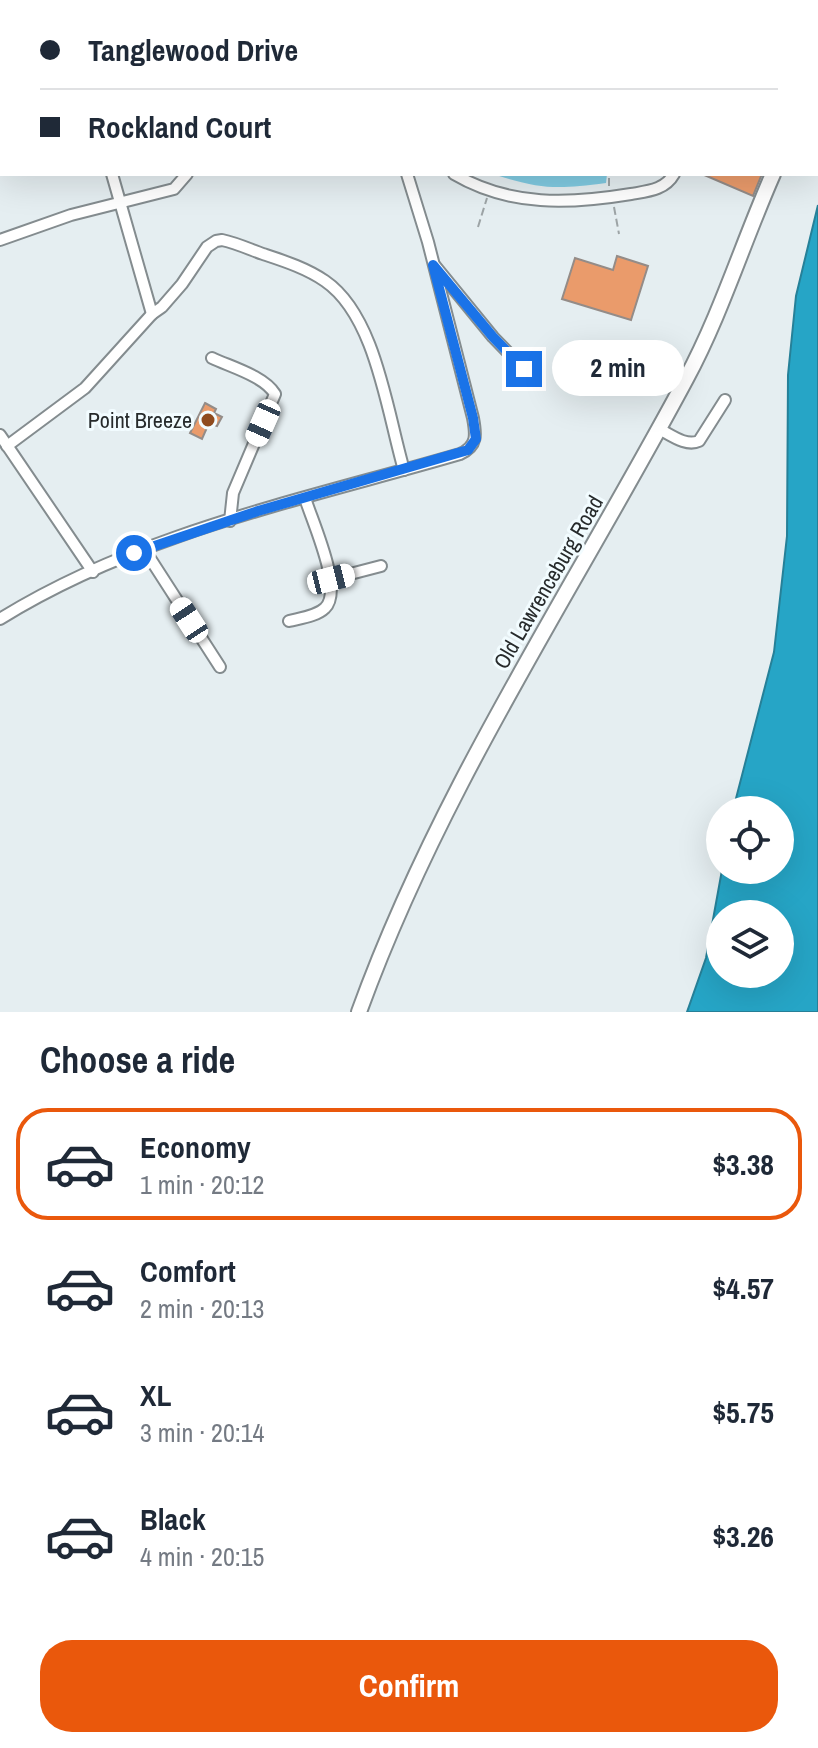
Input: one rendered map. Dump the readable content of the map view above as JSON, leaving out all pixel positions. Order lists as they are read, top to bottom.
{
  "streets": {
    "main road": ["Old Lawrenceburg Road"]
  },
  "places": ["Point Breeze"],
  "page": {
    "banner": ["Tanglewood Drive", "Rockland Court"],
    "bubble": "2 min",
    "heading": "Choose a ride",
    "list": [
      {
        "name": "Economy",
        "note": "1 min · 20:12",
        "value": "$3.38"
      },
      {
        "name": "Comfort",
        "note": "2 min · 20:13",
        "value": "$4.57"
      },
      {
        "name": "XL",
        "note": "3 min · 20:14",
        "value": "$5.75"
      },
      {
        "name": "Black",
        "note": "4 min · 20:15",
        "value": "$3.26"
      }
    ],
    "buttons": "Confirm"
  }
}
